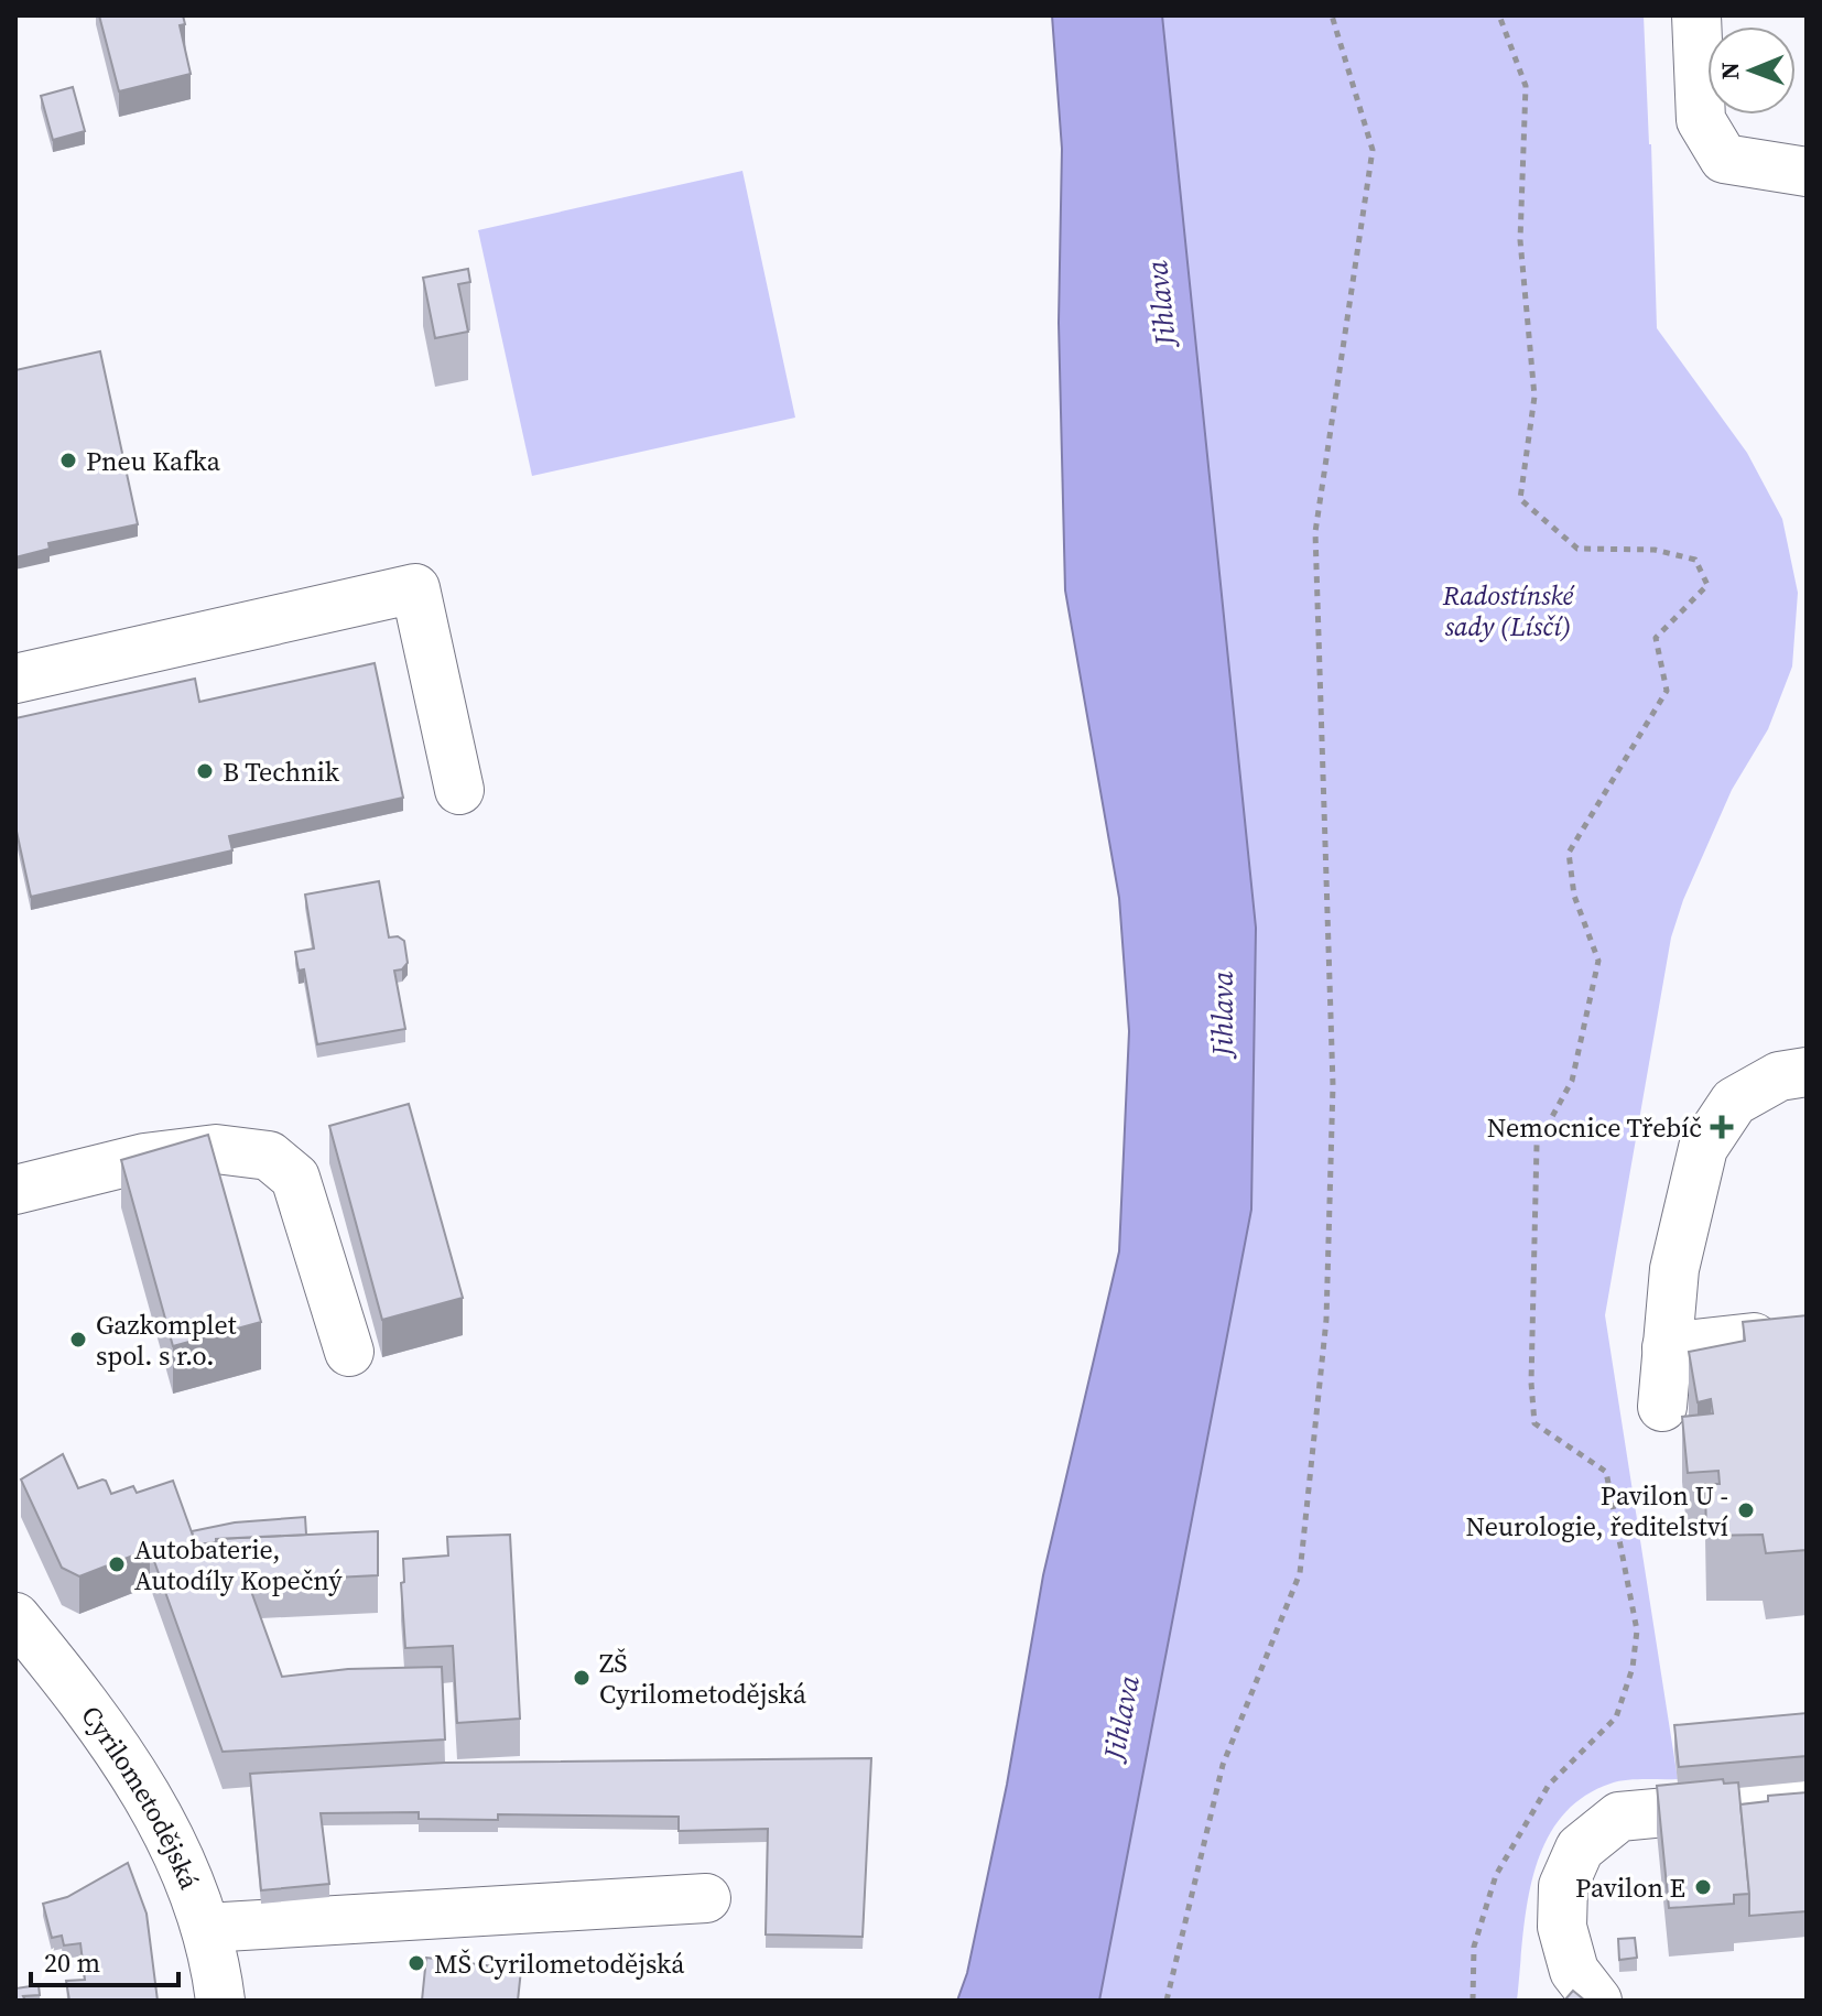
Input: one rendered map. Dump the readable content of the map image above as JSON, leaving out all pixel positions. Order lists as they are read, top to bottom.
{
  "streets": {
    "street": ["Cyrilometodějská"]
  },
  "water": ["Jihlava"],
  "parks": ["Radostínské sady (Lísčí)"],
  "places": {
    "other": [
      "Pneu Kafka",
      "B Technik",
      "Gazkomplet spol. s r.o.",
      "Pavilon U - Neurologie, ředitelství",
      "Autobaterie, Autodíly Kopečný",
      "ZŠ Cyrilometodějská",
      "Pavilon E",
      "MŠ Cyrilometodějská"
    ],
    "health": ["Nemocnice Třebíč"]
  },
  "scale_bar": "20 m",
  "north": "left"
}
